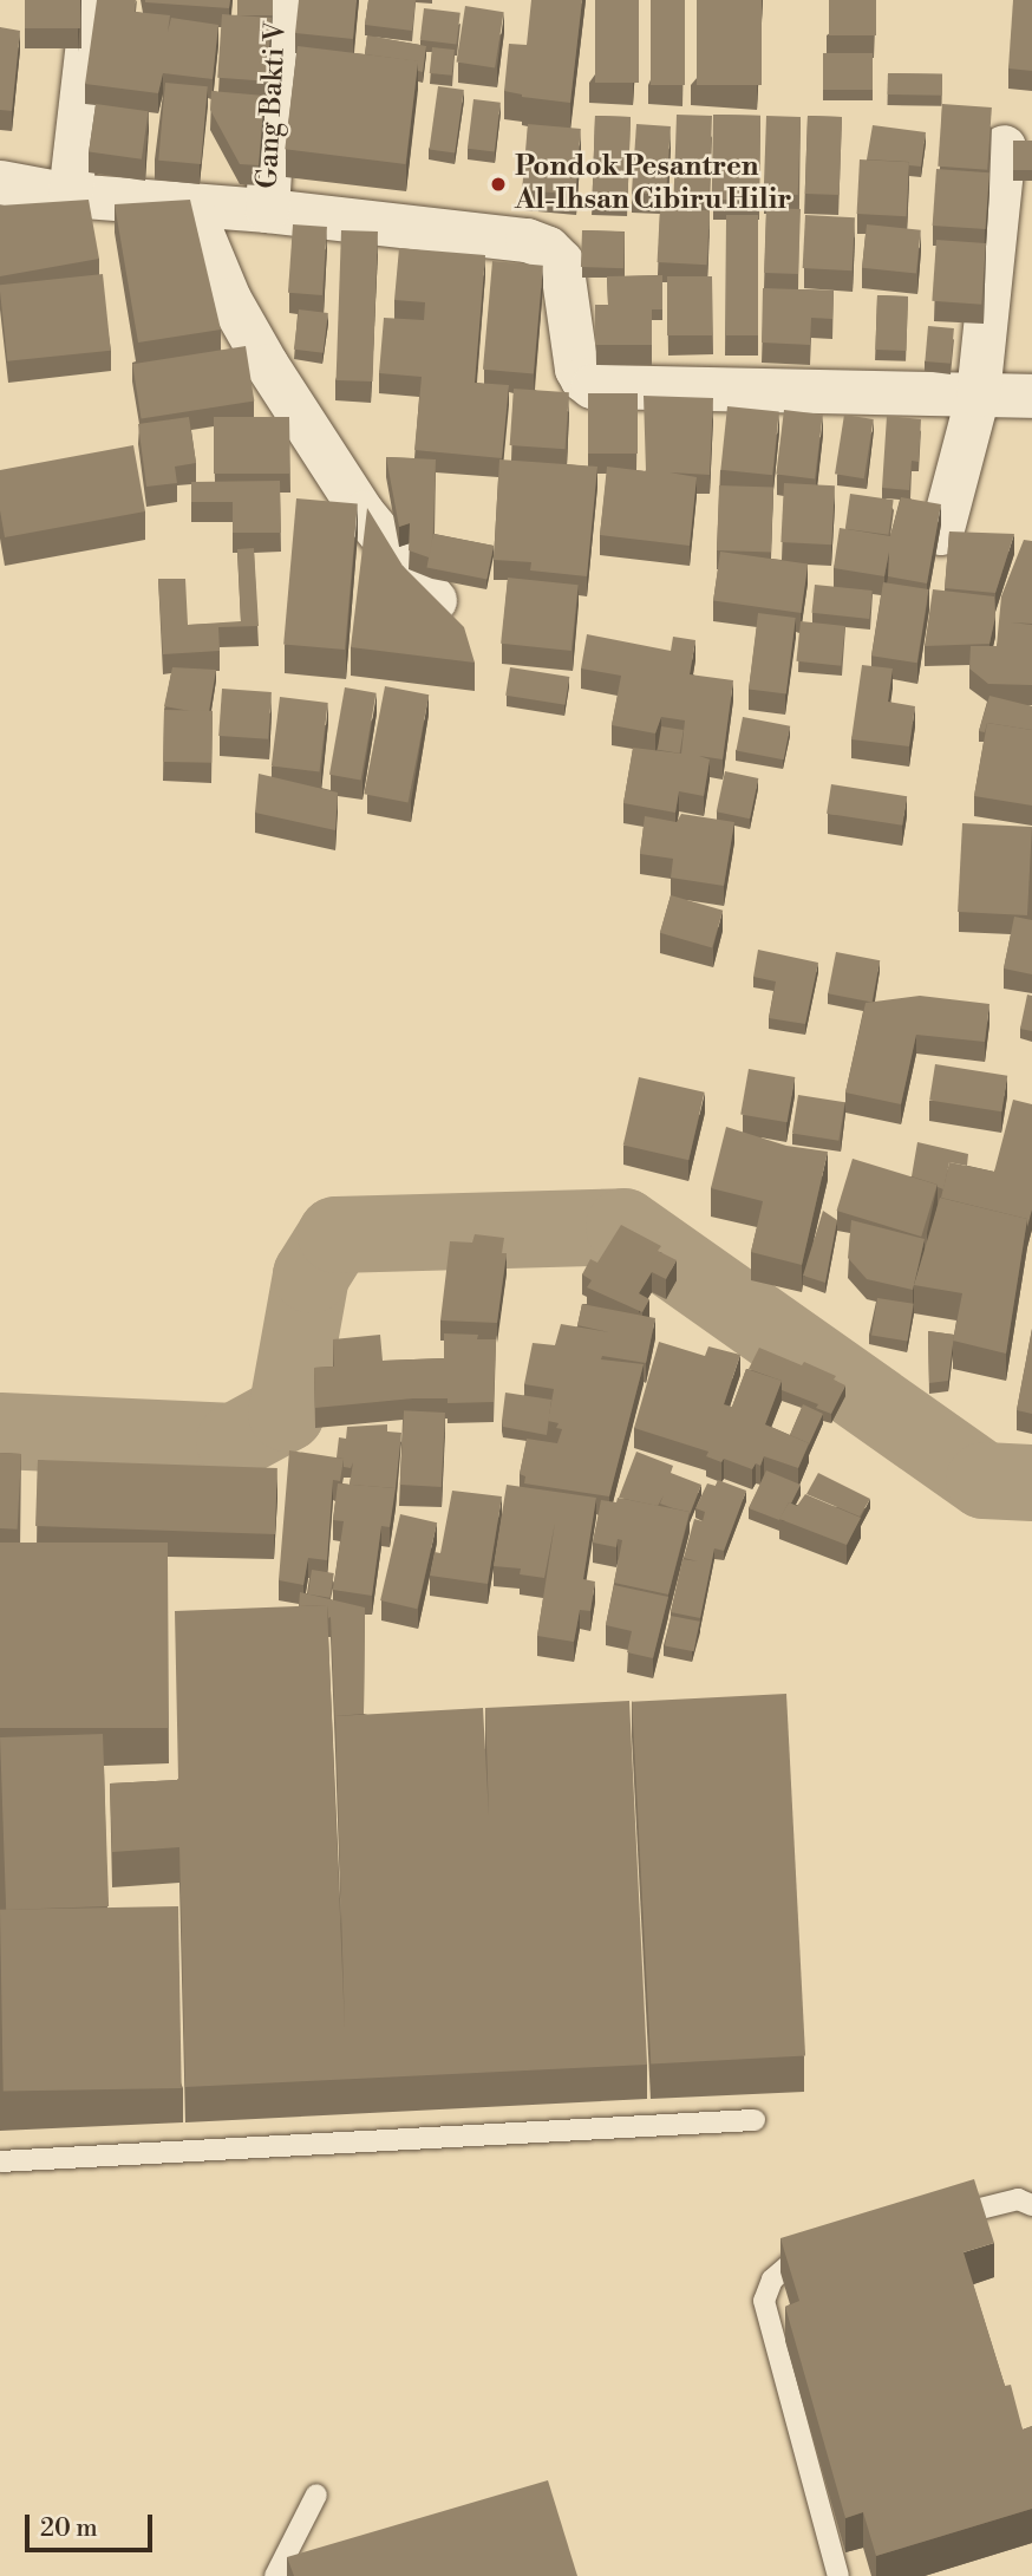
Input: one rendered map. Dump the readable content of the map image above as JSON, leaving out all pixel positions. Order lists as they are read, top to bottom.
{
  "streets": {
    "street": ["Gang Bakti V"]
  },
  "places": ["Pondok Pesantren Al-Ihsan Cibiru Hilir"],
  "scale_bar": "20 m"
}
